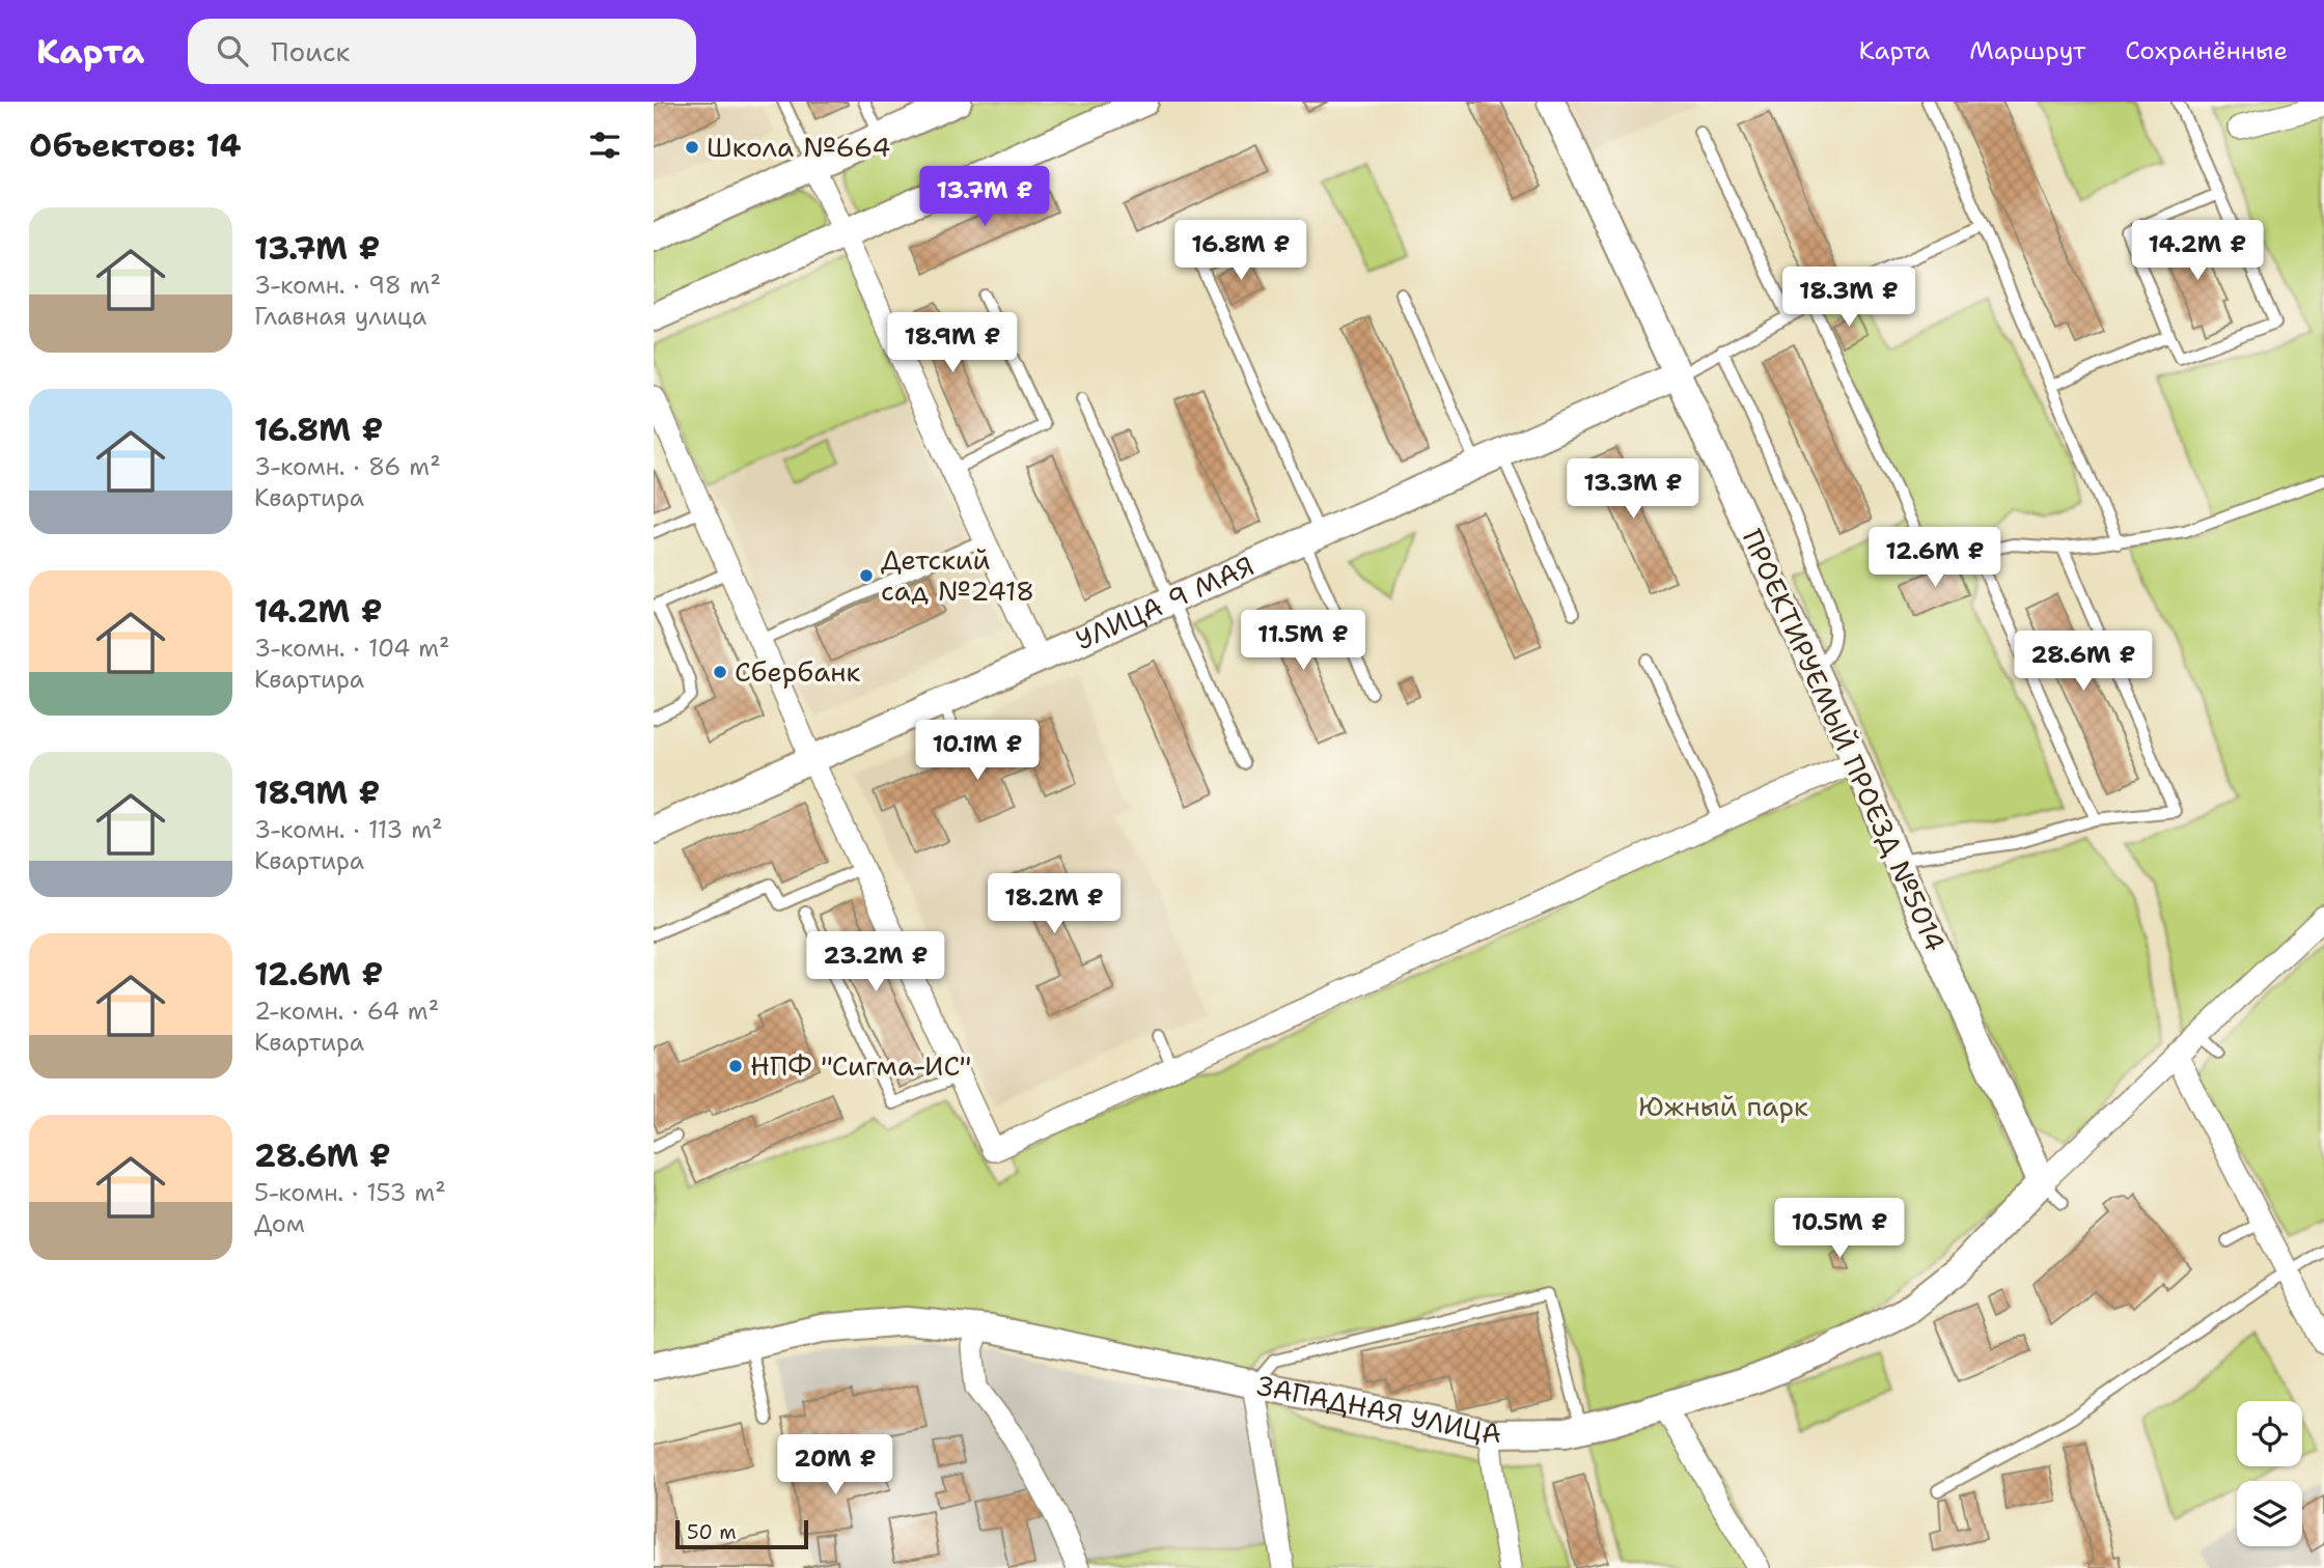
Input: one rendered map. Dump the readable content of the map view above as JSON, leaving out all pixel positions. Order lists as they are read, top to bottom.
{
  "streets": {
    "street": ["УЛИЦА 9 МАЯ", "ПРОЕКТИРУЕМЫЙ ПРОЕЗД №5014", "ЗАПАДНАЯ УЛИЦА"]
  },
  "crossings": [
    ["УЛИЦА 9 МАЯ", "ПРОЕКТИРУЕМЫЙ ПРОЕЗД №5014"],
    ["ПРОЕКТИРУЕМЫЙ ПРОЕЗД №5014", "ЗАПАДНАЯ УЛИЦА"]
  ],
  "parks": ["Южный парк"],
  "places": [
    "Школа №664",
    "Детский сад №2418",
    "Сбербанк",
    "НПФ \"Сигма-ИС\""
  ],
  "scale_bar": "50 m",
  "page": {
    "header": "Карта",
    "search": "Поиск",
    "nav": ["Карта", "Маршрут", "Сохранённые"],
    "heading": "Объектов: 14",
    "price": [
      "13.7M ₽",
      "16.8M ₽",
      "14.2M ₽",
      "18.3M ₽",
      "18.9M ₽",
      "13.3M ₽",
      "12.6M ₽",
      "11.5M ₽",
      "28.6M ₽",
      "10.1M ₽",
      "18.2M ₽",
      "23.2M ₽",
      "10.5M ₽",
      "20M ₽"
    ],
    "list": [
      {
        "name": "13.7M ₽",
        "note": "3-комн. · 98 m² · Главная улица"
      },
      {
        "name": "16.8M ₽",
        "note": "3-комн. · 86 m² · Квартира"
      },
      {
        "name": "14.2M ₽",
        "note": "3-комн. · 104 m² · Квартира"
      },
      {
        "name": "18.9M ₽",
        "note": "3-комн. · 113 m² · Квартира"
      },
      {
        "name": "12.6M ₽",
        "note": "2-комн. · 64 m² · Квартира"
      },
      {
        "name": "28.6M ₽",
        "note": "5-комн. · 153 m² · Дом"
      }
    ],
    "scale": "50 m"
  }
}
